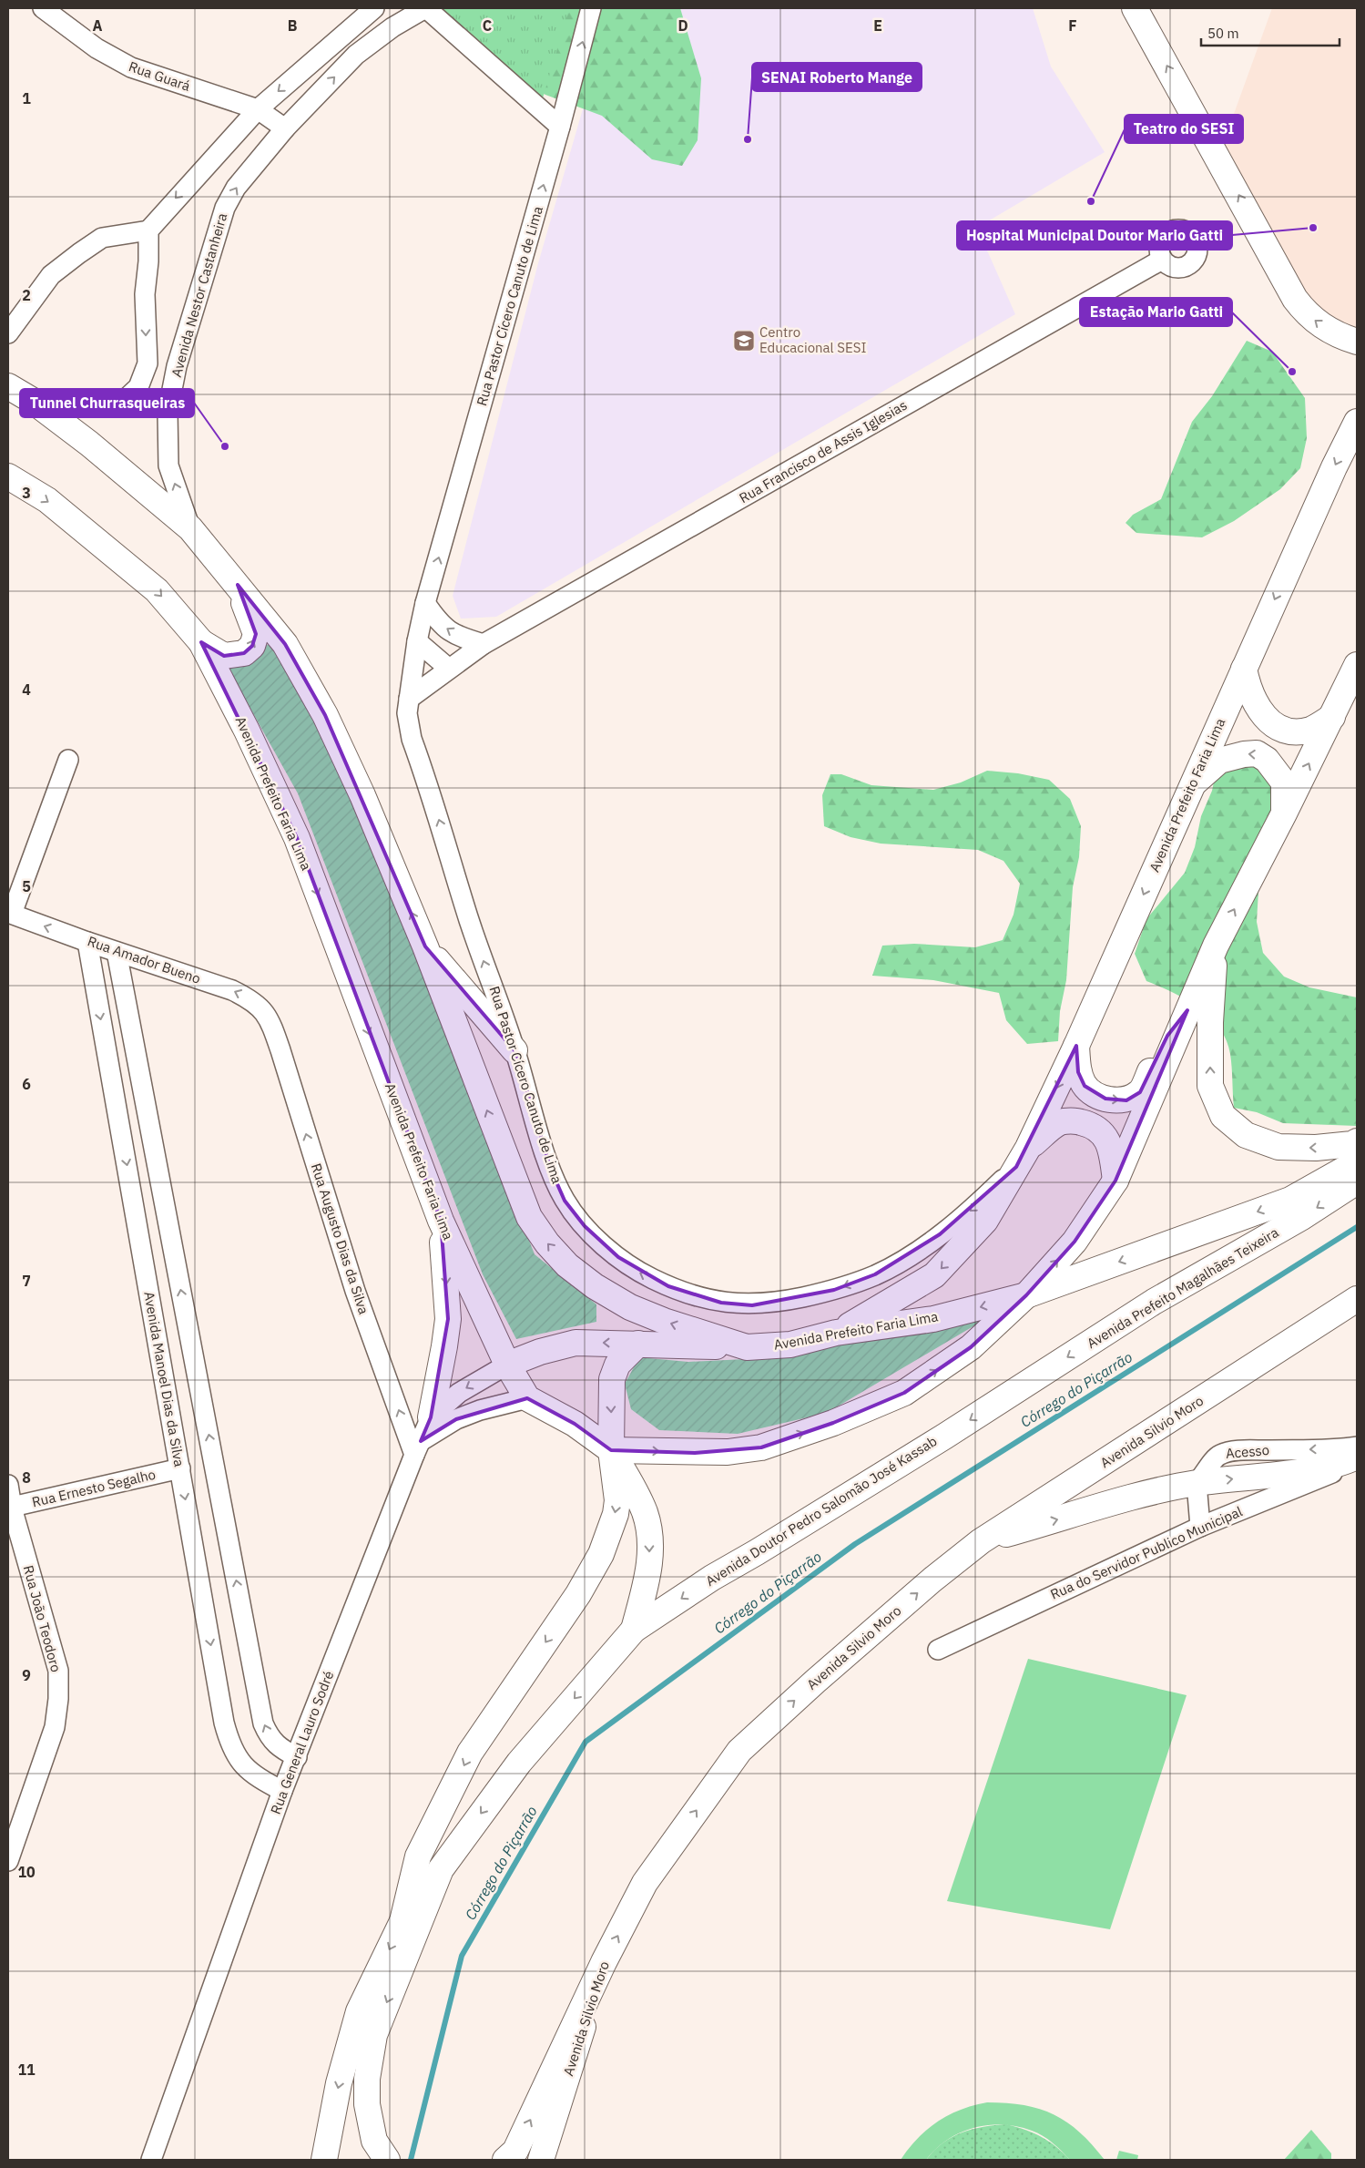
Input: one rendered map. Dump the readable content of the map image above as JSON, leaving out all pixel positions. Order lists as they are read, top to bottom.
{
  "streets": {
    "main road": [
      "Avenida Prefeito Faria Lima",
      "Avenida Prefeito Magalhães Teixeira",
      "Avenida Silvio Moro",
      "Avenida Doutor Pedro Salomão José Kassab"
    ],
    "street": [
      "Rua Guará",
      "Avenida Nestor Castanheira",
      "Rua Pastor Cícero Canuto de Lima",
      "Rua Francisco de Assis Iglesias",
      "Rua Amador Bueno",
      "Rua Augusto Dias da Silva",
      "Avenida Manoel Dias da Silva",
      "Acesso",
      "Rua Ernesto Segalho",
      "Rua do Servidor Publico Municipal",
      "Rua João Teodoro",
      "Rua General Lauro Sodré"
    ]
  },
  "crossings": [
    ["Rua Guará", "Avenida Nestor Castanheira"],
    ["Avenida Nestor Castanheira", "Avenida Prefeito Faria Lima"],
    ["Rua Pastor Cícero Canuto de Lima", "Avenida Prefeito Faria Lima"],
    ["Avenida Prefeito Faria Lima", "Avenida Prefeito Magalhães Teixeira"],
    ["Avenida Prefeito Faria Lima", "Rua General Lauro Sodré"],
    ["Rua Amador Bueno", "Rua Augusto Dias da Silva"],
    ["Rua Amador Bueno", "Avenida Manoel Dias da Silva"],
    ["Rua Augusto Dias da Silva", "Rua General Lauro Sodré"],
    ["Avenida Prefeito Magalhães Teixeira", "Avenida Doutor Pedro Salomão José Kassab"],
    ["Avenida Manoel Dias da Silva", "Rua Ernesto Segalho"],
    ["Avenida Manoel Dias da Silva", "Rua General Lauro Sodré"],
    ["Rua Ernesto Segalho", "Rua João Teodoro"]
  ],
  "one_way": ["Rua Amador Bueno", "Acesso"],
  "water": ["Córrego do Piçarrão"],
  "places": {
    "other": [
      "SENAI Roberto Mange",
      "Teatro do SESI",
      "Hospital Municipal Doutor Mario Gatti",
      "Estação Mario Gatti",
      "Tunnel Churrasqueiras"
    ],
    "school or university": ["Centro Educacional SESI"]
  },
  "scale_bar": "50 m",
  "grid": {
    "columns": [
      "A",
      "B",
      "C",
      "D",
      "E",
      "F"
    ],
    "rows": [
      "1",
      "2",
      "3",
      "4",
      "5",
      "6",
      "7",
      "8",
      "9",
      "10",
      "11"
    ]
  }
}
